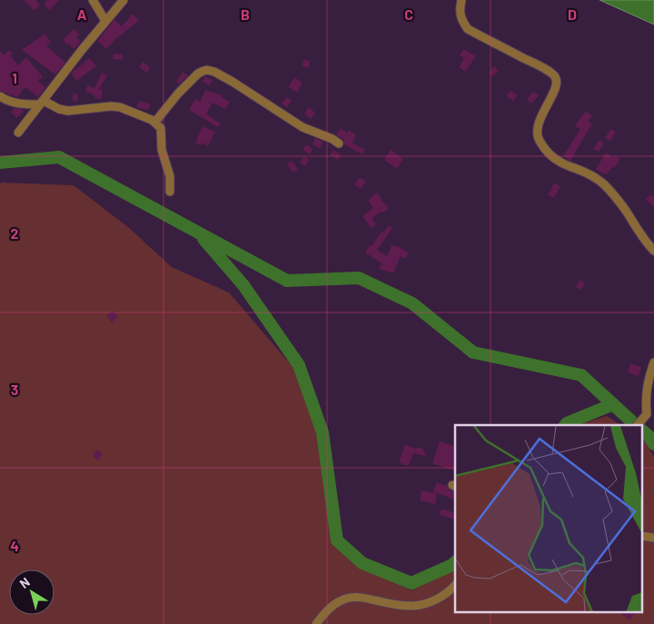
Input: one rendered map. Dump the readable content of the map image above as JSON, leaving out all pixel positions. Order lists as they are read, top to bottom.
{
  "north": "top left",
  "grid": {
    "columns": [
      "A",
      "B",
      "C",
      "D"
    ],
    "rows": [
      "1",
      "2",
      "3",
      "4"
    ]
  }
}
